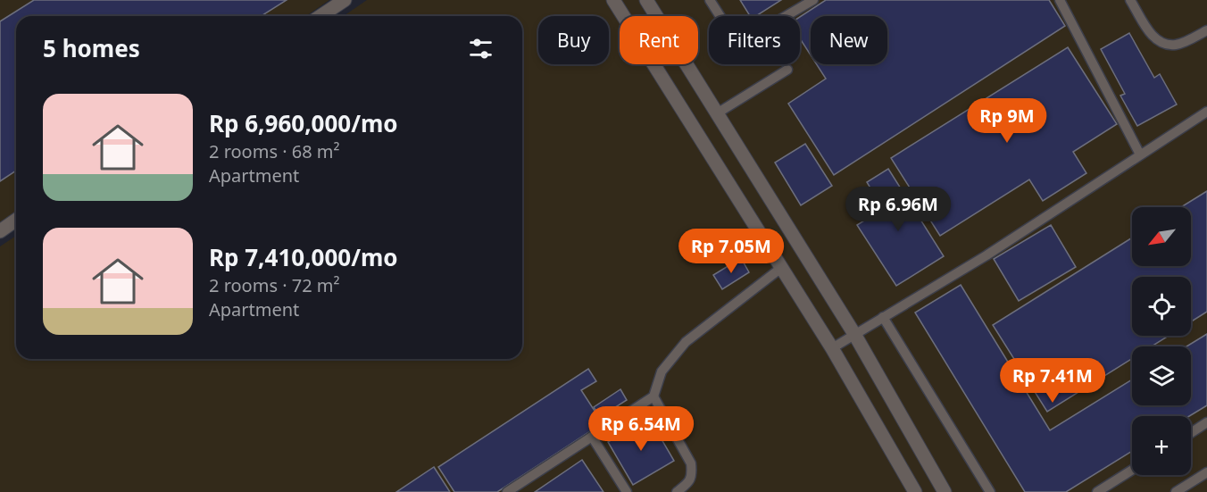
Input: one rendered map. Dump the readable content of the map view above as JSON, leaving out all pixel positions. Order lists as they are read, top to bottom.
{
  "north": "bottom left",
  "page": {
    "chip": [
      "Buy",
      "Rent",
      "Filters",
      "New"
    ],
    "heading": "5 homes",
    "list": [
      {
        "name": "Rp 6,960,000/mo",
        "note": "2 rooms · 68 m² · Apartment"
      },
      {
        "name": "Rp 7,410,000/mo",
        "note": "2 rooms · 72 m² · Apartment"
      }
    ],
    "price": [
      "Rp 9M",
      "Rp 6.96M",
      "Rp 7.05M",
      "Rp 7.41M",
      "Rp 6.54M"
    ],
    "map_buttons": "+"
  }
}
